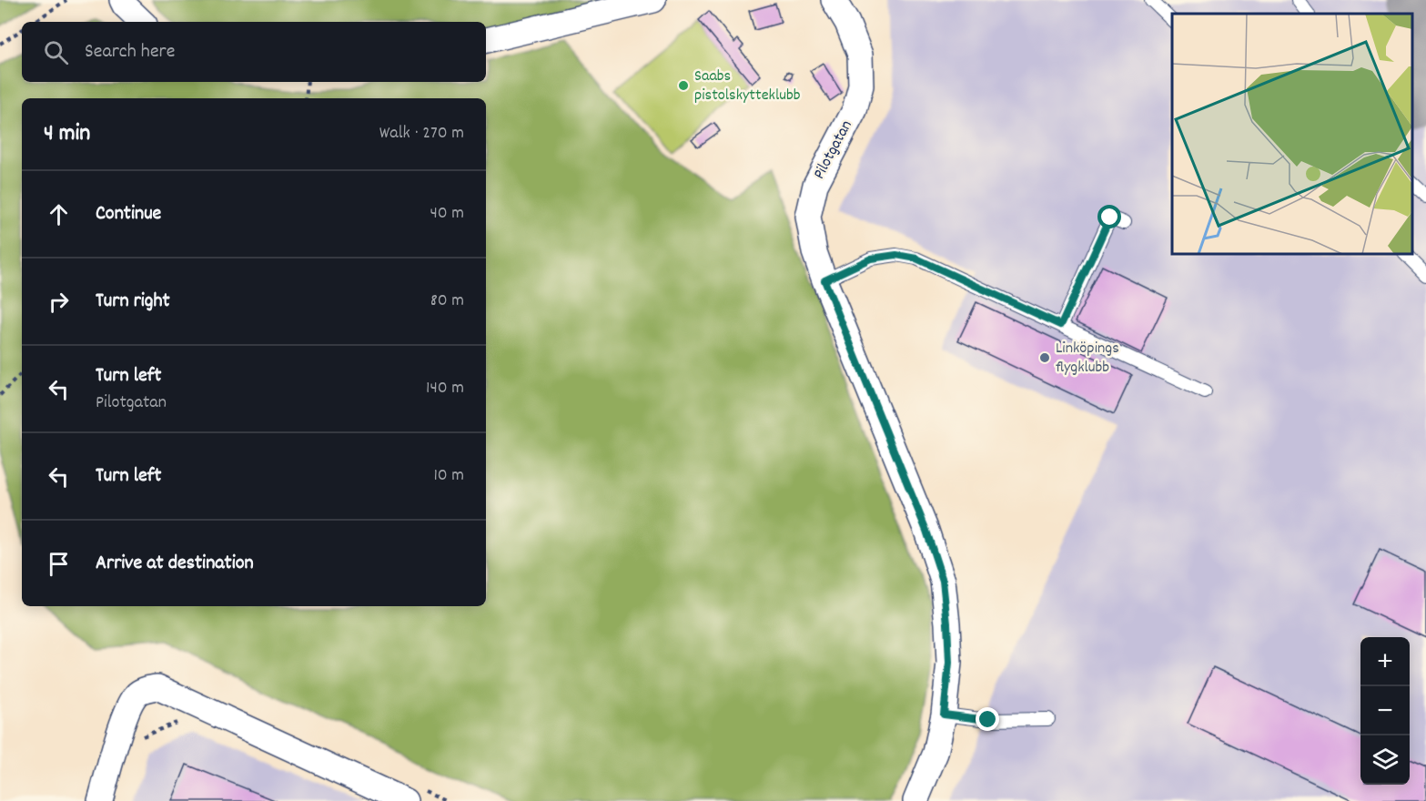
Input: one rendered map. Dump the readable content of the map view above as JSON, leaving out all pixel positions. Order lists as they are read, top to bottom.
{
  "streets": {
    "street": ["Pilotgatan"]
  },
  "places": ["Saabs pistolskytteklubb", "Linköpings flygklubb"],
  "page": {
    "search": "Search here",
    "heading": ["4 min", "Walk · 270 m"],
    "list": [
      ["Continue", "40 m"],
      ["Turn right", "80 m"],
      ["Turn left", "Pilotgatan", "140 m"],
      ["Turn left", "10 m"],
      "Arrive at destination"
    ],
    "map_buttons": ["+", "−"]
  }
}
